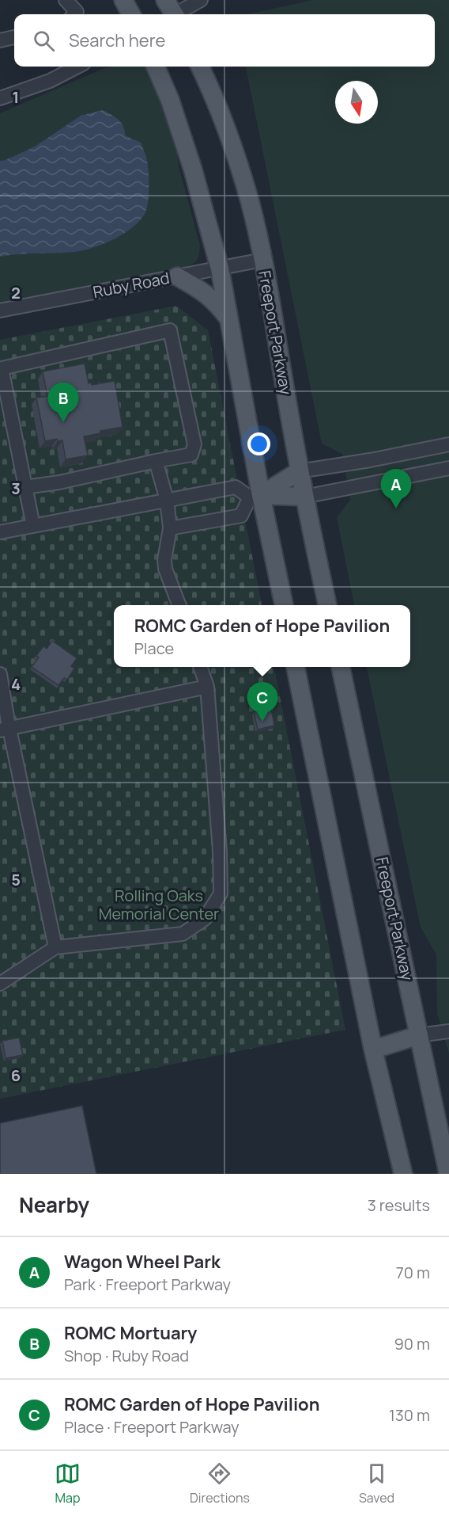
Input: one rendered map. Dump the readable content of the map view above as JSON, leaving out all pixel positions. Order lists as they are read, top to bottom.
{
  "streets": {
    "main road": ["Freeport Parkway"],
    "street": ["Ruby Road"]
  },
  "crossings": [
    ["Ruby Road", "Freeport Parkway"]
  ],
  "parks": ["Rolling Oaks Memorial Center"],
  "north": "bottom",
  "page": {
    "search": "Search here",
    "pins": ["B", "A", "C"],
    "popup": ["ROMC Garden of Hope Pavilion", "Place"],
    "heading": ["Nearby", "3 results"],
    "list": [
      {
        "mark": "A",
        "name": "Wagon Wheel Park",
        "note": "Park · Freeport Parkway",
        "value": "70 m"
      },
      {
        "mark": "B",
        "name": "ROMC Mortuary",
        "note": "Shop · Ruby Road",
        "value": "90 m"
      },
      {
        "mark": "C",
        "name": "ROMC Garden of Hope Pavilion",
        "note": "Place · Freeport Parkway",
        "value": "130 m"
      }
    ],
    "nav": ["Map", "Directions", "Saved"]
  },
  "grid": {
    "rows": [
      "1",
      "2",
      "3",
      "4",
      "5",
      "6"
    ]
  }
}
